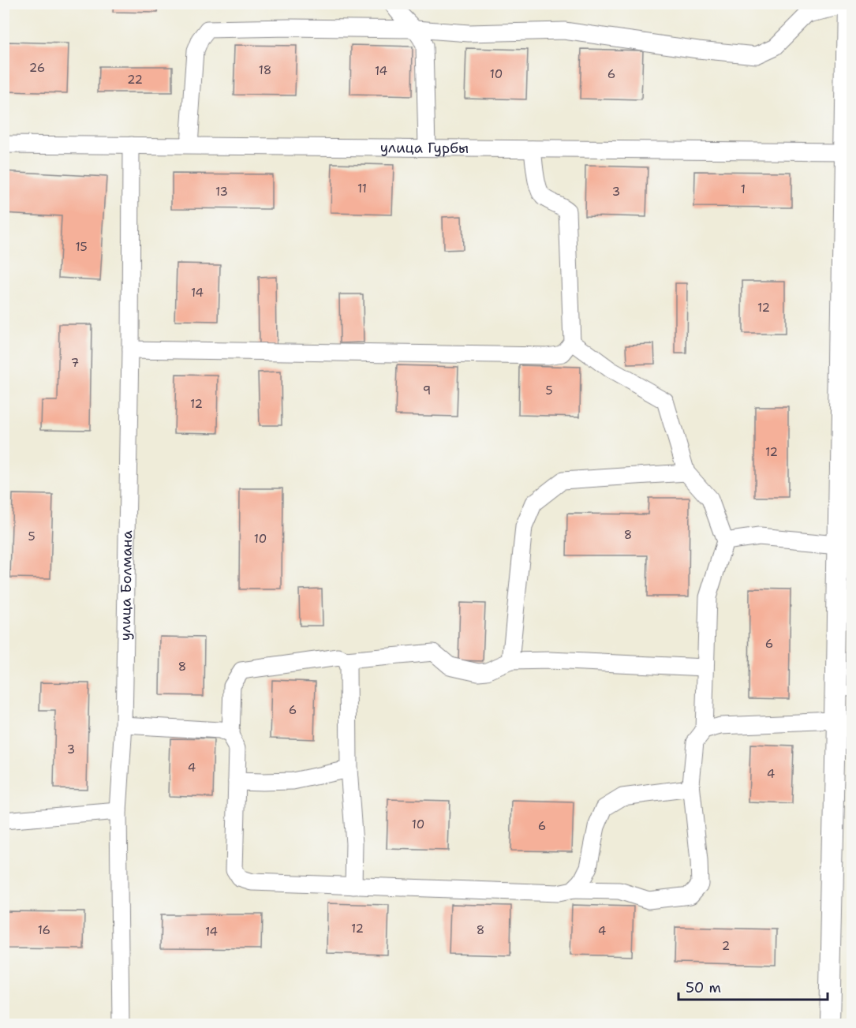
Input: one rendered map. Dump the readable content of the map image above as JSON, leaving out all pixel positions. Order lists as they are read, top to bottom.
{
  "streets": {
    "street": ["улица Гурбы", "улица Болмана"]
  },
  "crossings": [
    ["улица Гурбы", "улица Болмана"]
  ],
  "house_numbers": [
    "26",
    "18",
    "14",
    "10",
    "6",
    "22",
    "11",
    "1",
    "13",
    "3",
    "15",
    "14",
    "12",
    "7",
    "9",
    "5",
    "12",
    "12",
    "8",
    "5",
    "10",
    "6",
    "8",
    "6",
    "3",
    "4",
    "4",
    "10",
    "6",
    "12",
    "16",
    "8",
    "4",
    "14",
    "2"
  ],
  "scale_bar": "50 m"
}
